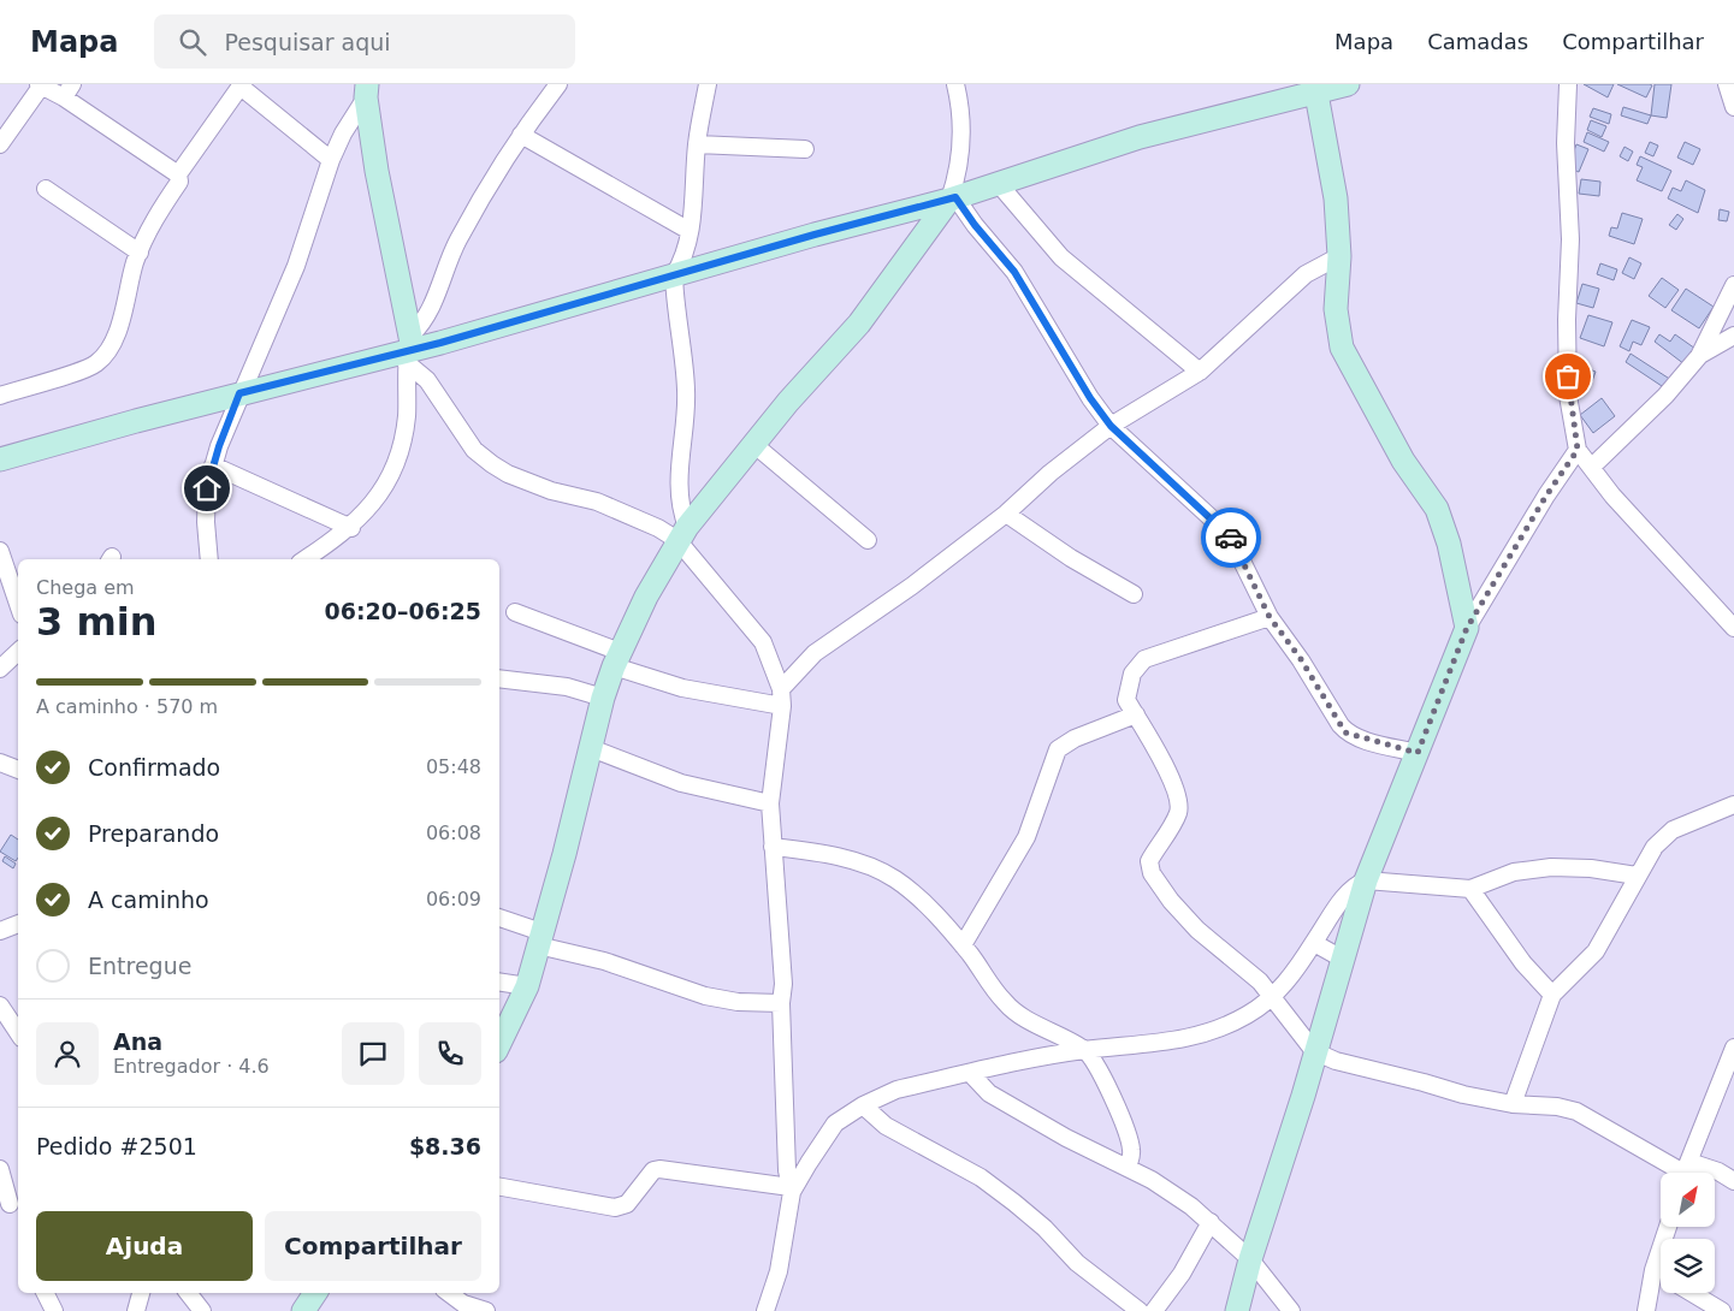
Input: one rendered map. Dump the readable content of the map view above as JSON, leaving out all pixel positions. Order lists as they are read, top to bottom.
{
  "north": "top right",
  "page": {
    "header": "Mapa",
    "search": "Pesquisar aqui",
    "nav": ["Mapa", "Camadas", "Compartilhar"],
    "heading": ["3 min", "Chega em", "06:20–06:25"],
    "panel": [
      "Ana",
      "Entregador · 4.6",
      "Pedido #2501",
      "$8.36"
    ],
    "bar": "A caminho · 570 m",
    "list": [
      ["Confirmado", "05:48"],
      ["Preparando", "06:08"],
      ["A caminho", "06:09"],
      "Entregue"
    ],
    "buttons": ["Ajuda", "Compartilhar"]
  }
}
